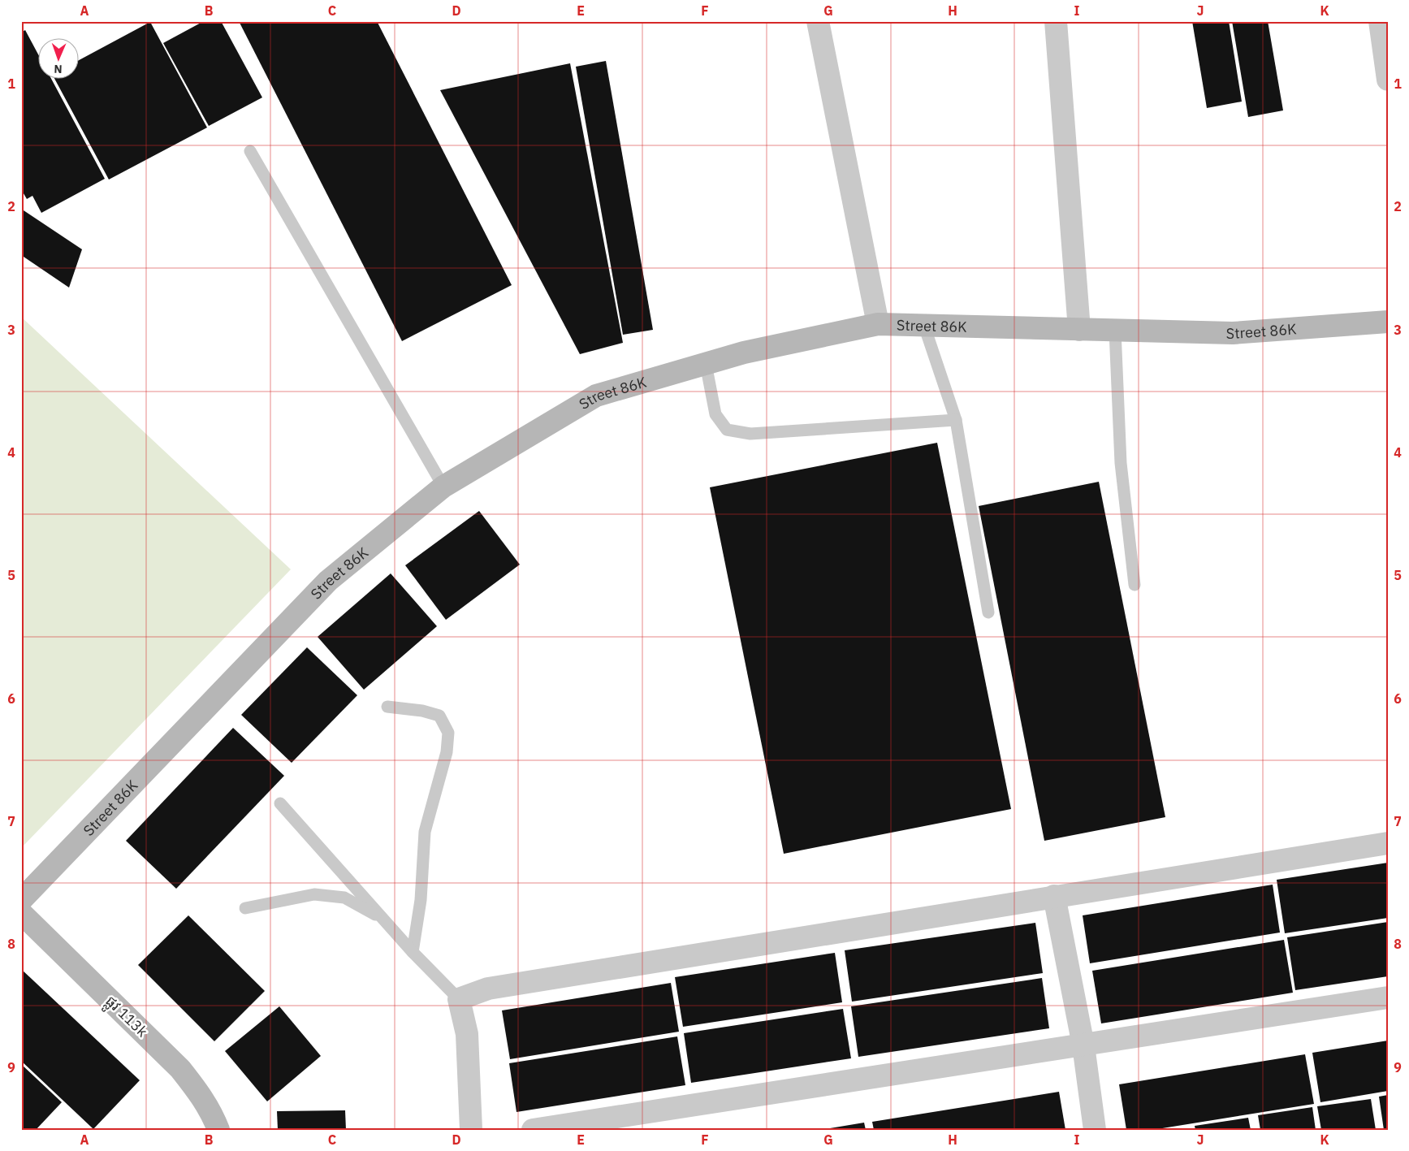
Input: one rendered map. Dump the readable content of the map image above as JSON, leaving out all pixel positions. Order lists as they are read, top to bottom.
{
  "streets": {
    "street": ["Street 86K", "ផ្លូវ 113k"]
  },
  "north": "bottom",
  "grid": {
    "columns": [
      "A",
      "B",
      "C",
      "D",
      "E",
      "F",
      "G",
      "H",
      "I",
      "J",
      "K"
    ],
    "rows": [
      "1",
      "2",
      "3",
      "4",
      "5",
      "6",
      "7",
      "8",
      "9"
    ]
  }
}
